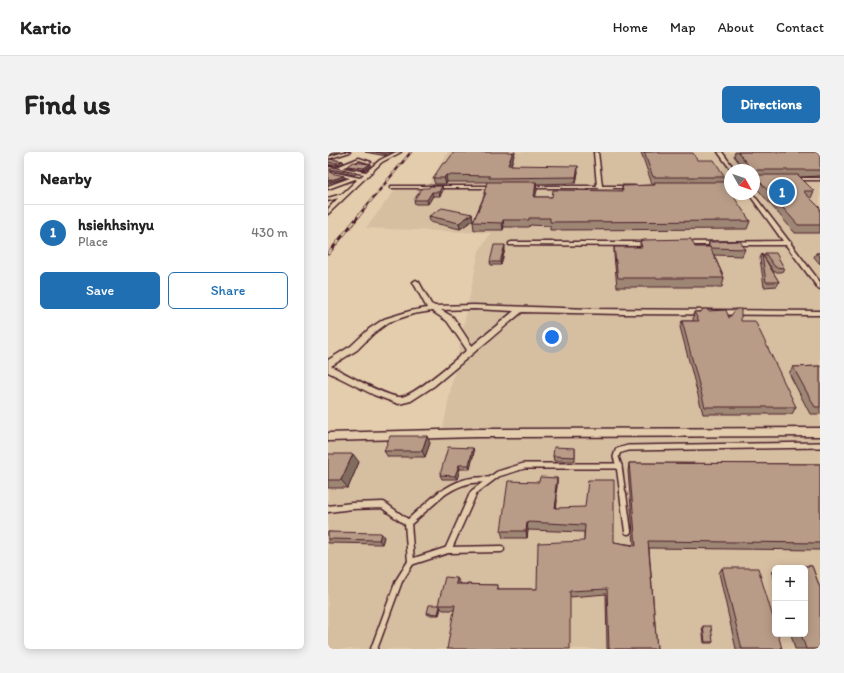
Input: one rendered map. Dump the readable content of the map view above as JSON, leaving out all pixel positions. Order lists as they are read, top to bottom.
{
  "north": "bottom right",
  "page": {
    "header": "Kartio",
    "nav": [
      "Home",
      "Map",
      "About",
      "Contact"
    ],
    "buttons": [
      "Directions",
      ["Save", "Share"]
    ],
    "title": "Find us",
    "heading": "Nearby",
    "pins": "1",
    "list": [
      {
        "mark": "1",
        "name": "hsiehhsinyu",
        "note": "Place",
        "value": "430 m"
      }
    ],
    "map_buttons": ["+", "−"]
  }
}
